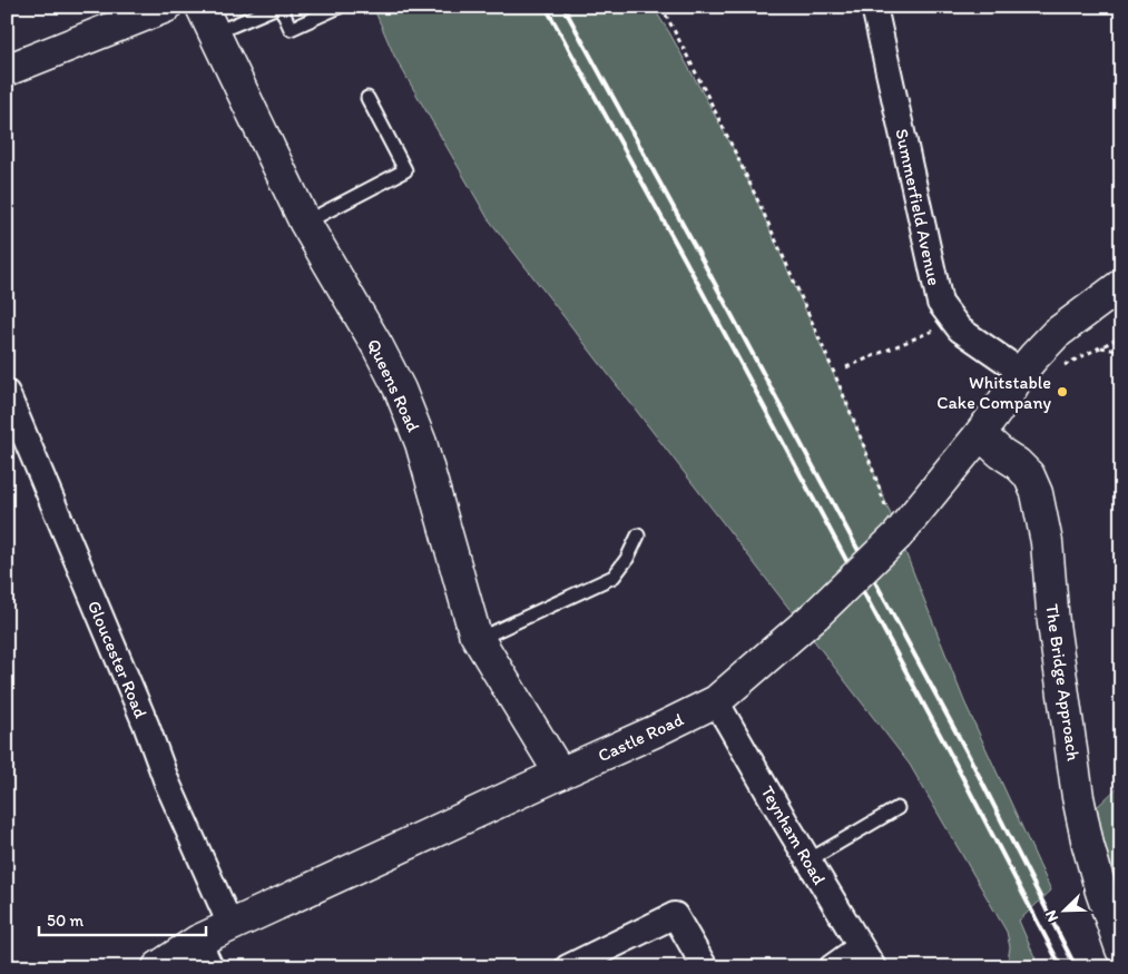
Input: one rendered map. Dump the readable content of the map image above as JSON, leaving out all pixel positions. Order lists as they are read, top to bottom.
{
  "streets": {
    "street": [
      "Summerfield Avenue",
      "Queens Road",
      "Gloucester Road",
      "The Bridge Approach",
      "Castle Road",
      "Teynham Road"
    ]
  },
  "crossings": [
    ["Summerfield Avenue", "Castle Road"],
    ["Queens Road", "Castle Road"],
    ["Gloucester Road", "Castle Road"],
    ["The Bridge Approach", "Castle Road"],
    ["Castle Road", "Teynham Road"]
  ],
  "places": ["Whitstable Cake Company"],
  "scale_bar": "50 m",
  "north": "bottom left"
}
